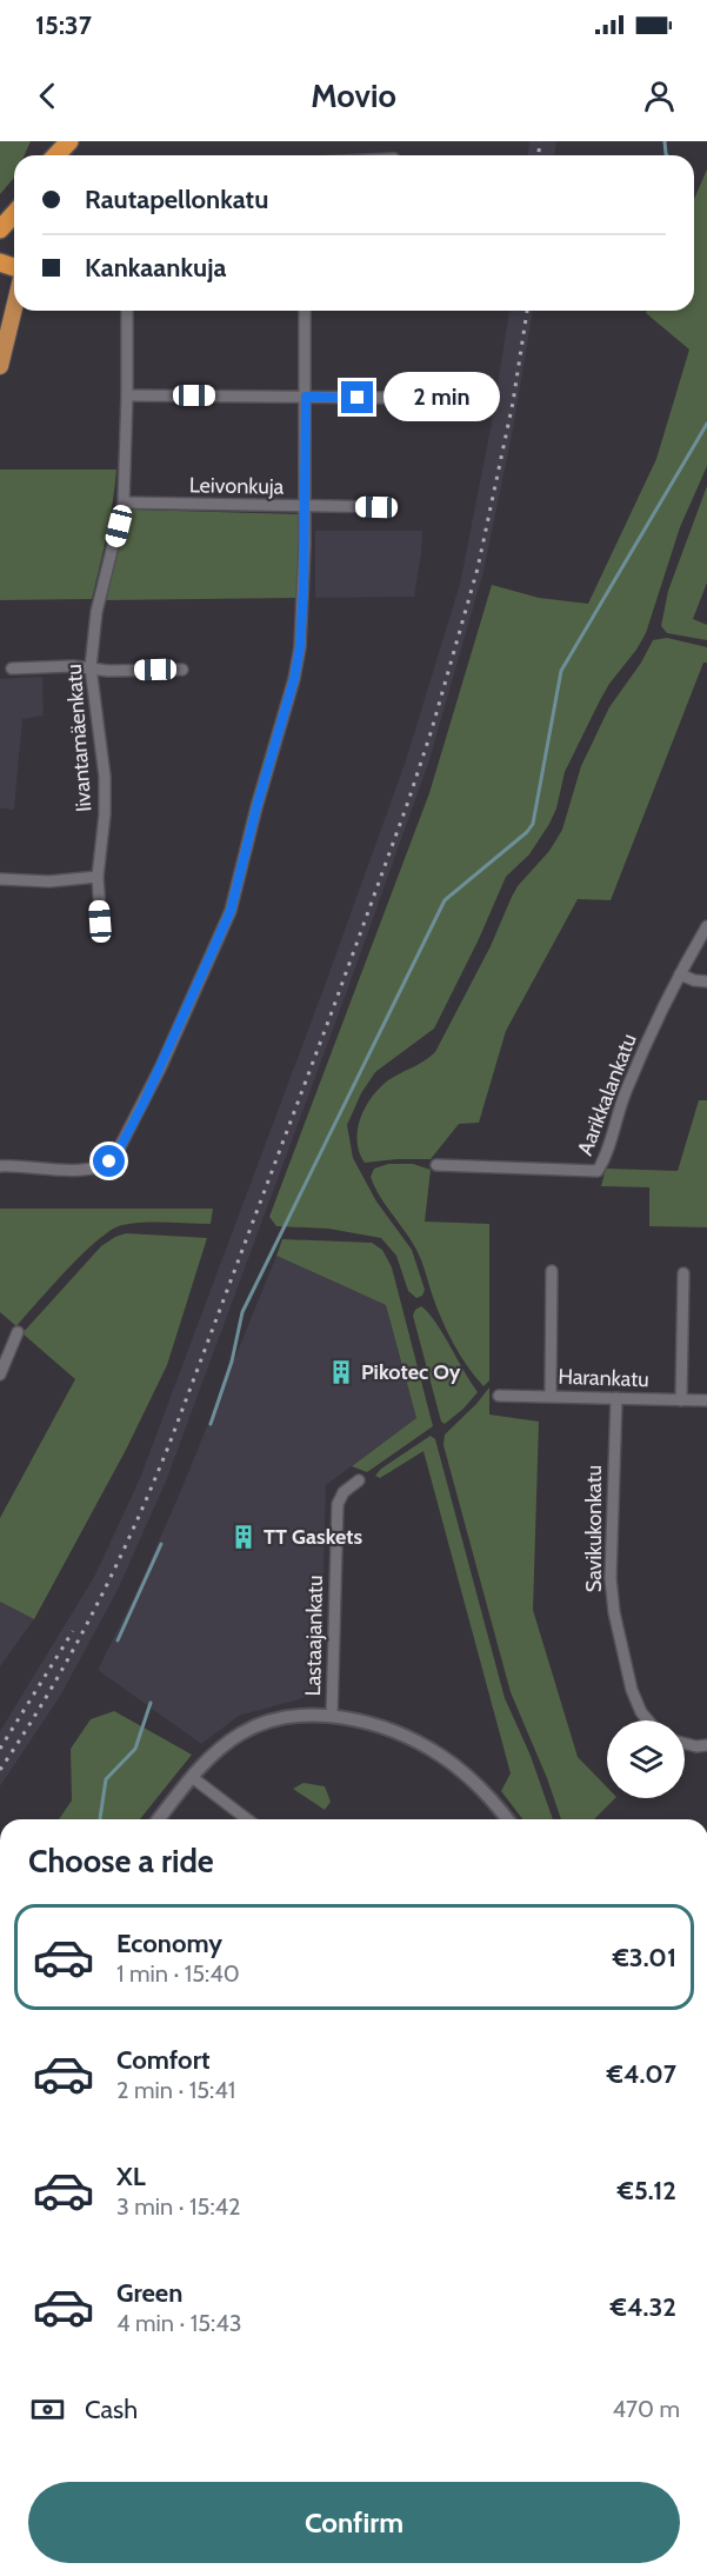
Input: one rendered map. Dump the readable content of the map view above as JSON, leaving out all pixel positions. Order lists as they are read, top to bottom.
{
  "streets": {
    "street": [
      "Leivonkuja",
      "Iivantamäenkatu",
      "Aarikkalankatu",
      "Harankatu",
      "Savikukonkatu",
      "Lastaajankatu"
    ]
  },
  "crossings": [
    ["Leivonkuja", "Iivantamäenkatu"],
    ["Harankatu", "Savikukonkatu"]
  ],
  "places": {
    "building": ["Pikotec Oy", "TT Gaskets"]
  },
  "page": {
    "status": "15:37",
    "header": "Movio",
    "banner": ["Rautapellonkatu", "Kankaankuja"],
    "bubble": "2 min",
    "heading": "Choose a ride",
    "list": [
      {
        "name": "Economy",
        "note": "1 min · 15:40",
        "value": "€3.01"
      },
      {
        "name": "Comfort",
        "note": "2 min · 15:41",
        "value": "€4.07"
      },
      {
        "name": "XL",
        "note": "3 min · 15:42",
        "value": "€5.12"
      },
      {
        "name": "Green",
        "note": "4 min · 15:43",
        "value": "€4.32"
      }
    ],
    "pay": ["Cash", "470 m"],
    "buttons": "Confirm"
  }
}
